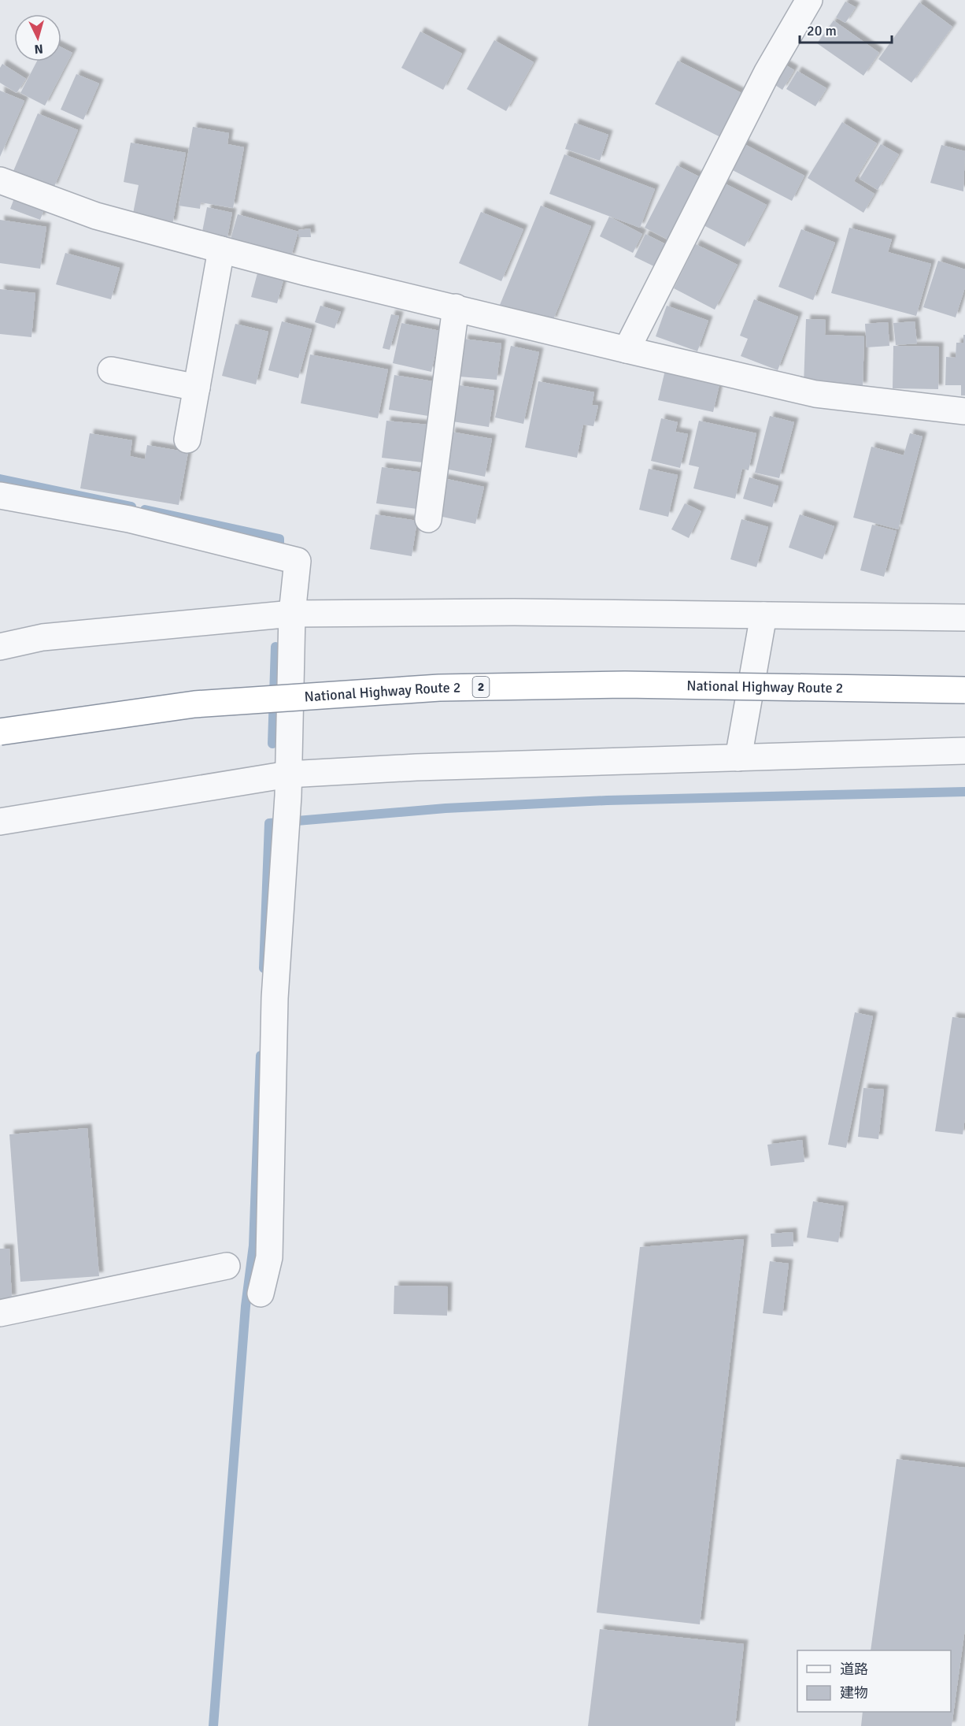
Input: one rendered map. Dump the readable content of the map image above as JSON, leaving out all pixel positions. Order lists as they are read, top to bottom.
{
  "streets": {
    "highway": ["2", "National Highway Route 2"]
  },
  "legend": ["道路", "建物"],
  "scale_bar": "20 m",
  "north": "bottom"
}
